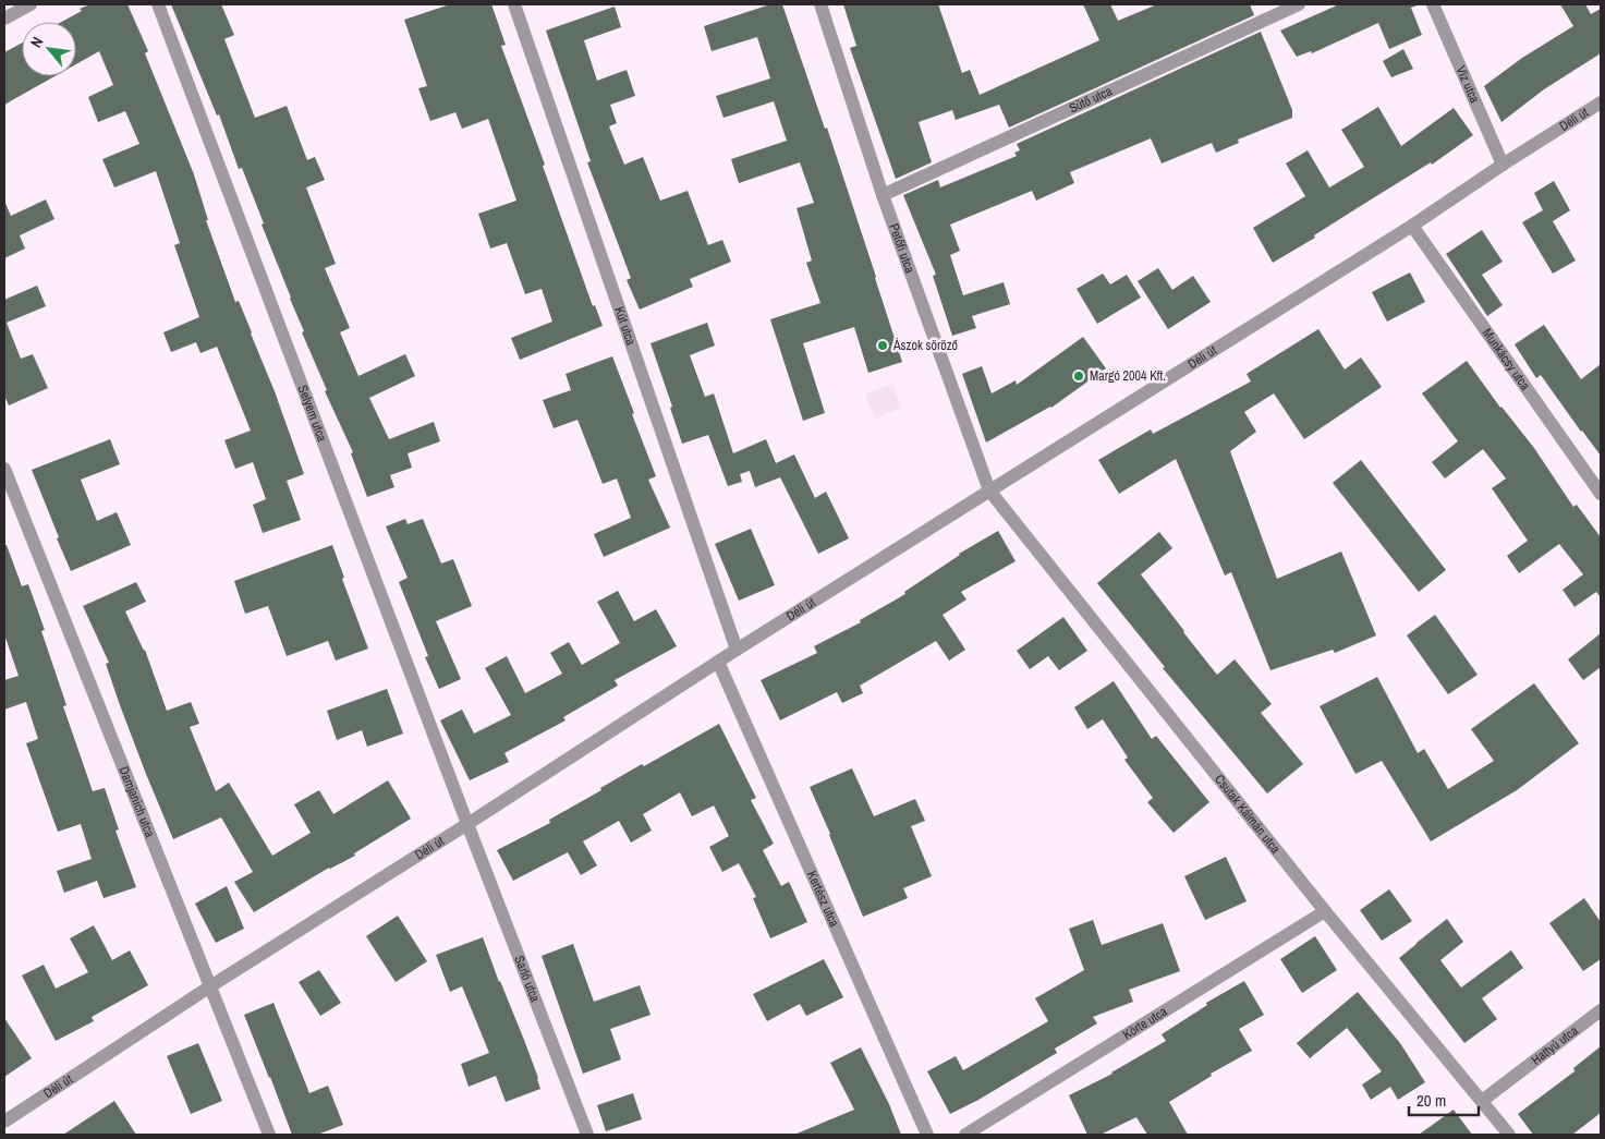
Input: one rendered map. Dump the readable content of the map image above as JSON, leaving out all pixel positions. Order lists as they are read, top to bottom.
{
  "streets": {
    "street": [
      "Víz utca",
      "Sütő utca",
      "Déli út",
      "Petőfi utca",
      "Kút utca",
      "Munkácsy utca",
      "Selyem utca",
      "Damjanich utca",
      "Csutak Kálmán utca",
      "Kertész utca",
      "Sarló utca",
      "Körte utca",
      "Hattyú utca"
    ]
  },
  "crossings": [
    ["Víz utca", "Déli út"],
    ["Sütő utca", "Petőfi utca"],
    ["Déli út", "Petőfi utca"],
    ["Déli út", "Kút utca"],
    ["Déli út", "Munkácsy utca"],
    ["Déli út", "Selyem utca"],
    ["Déli út", "Damjanich utca"],
    ["Déli út", "Csutak Kálmán utca"],
    ["Déli út", "Kertész utca"],
    ["Déli út", "Sarló utca"],
    ["Petőfi utca", "Csutak Kálmán utca"],
    ["Selyem utca", "Sarló utca"],
    ["Csutak Kálmán utca", "Körte utca"],
    ["Csutak Kálmán utca", "Hattyú utca"]
  ],
  "places": ["Ászok söröző", "Margó 2004 Kft."],
  "scale_bar": "20 m",
  "north": "top left"
}
